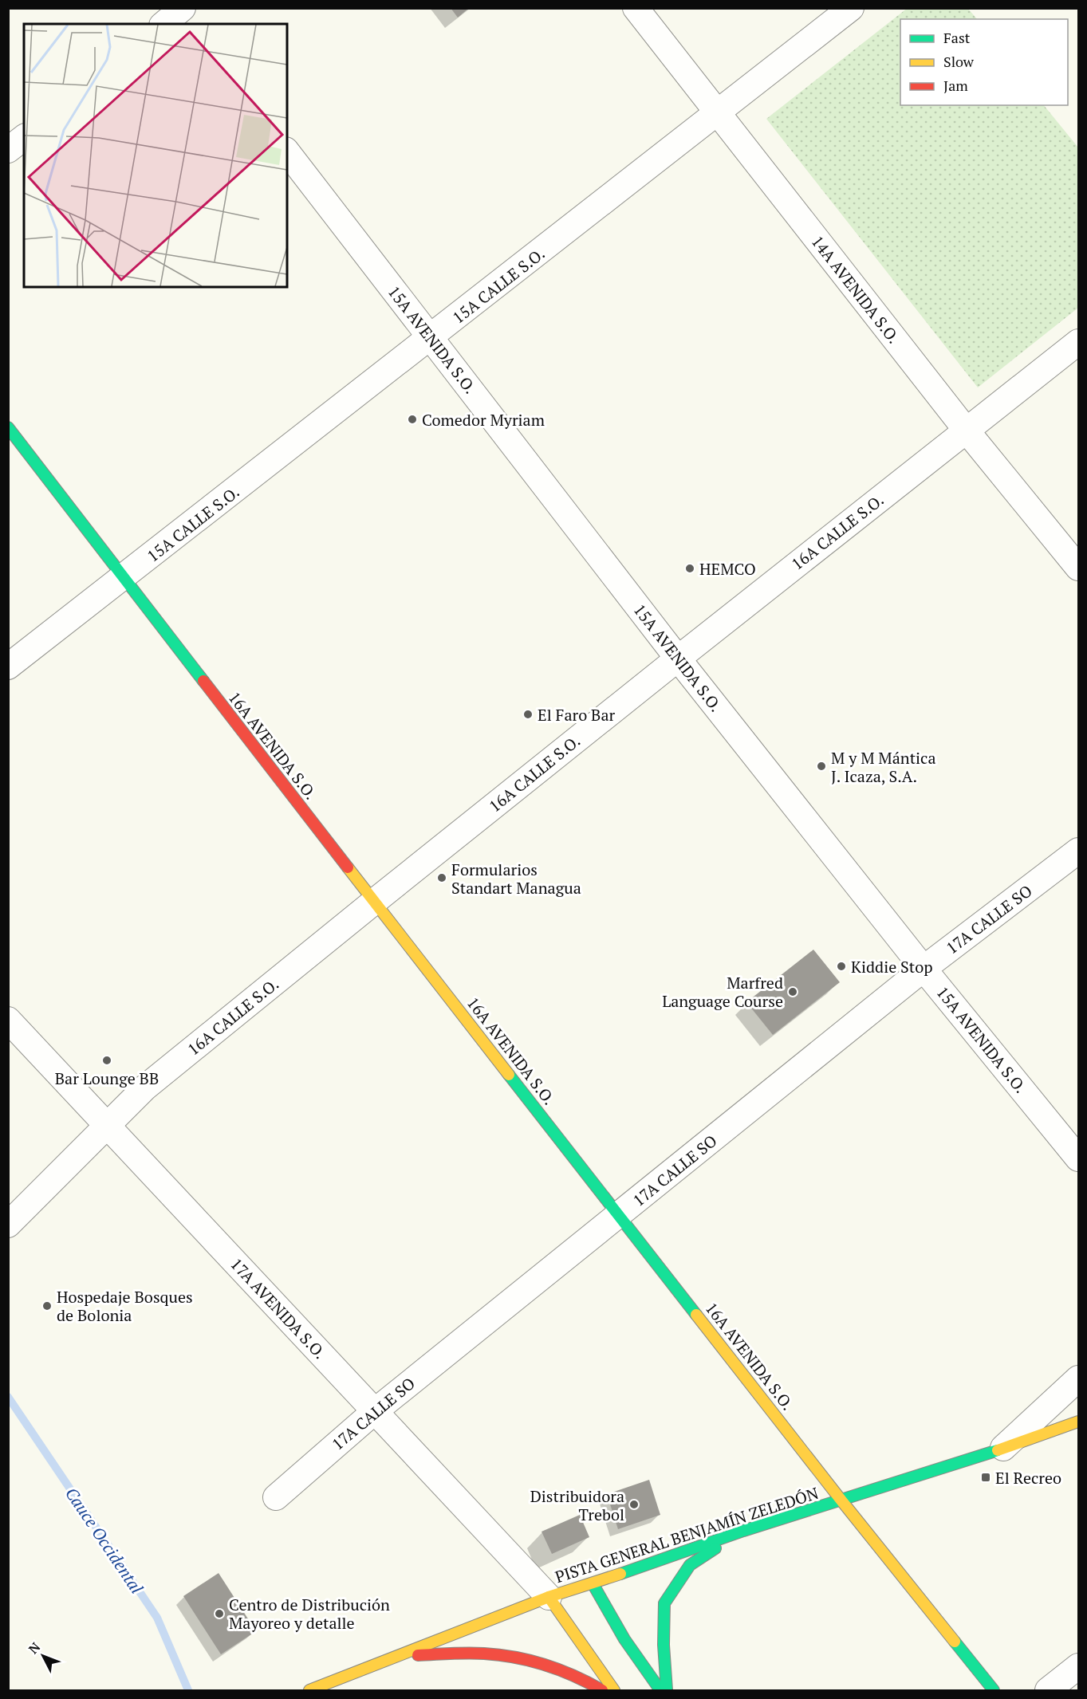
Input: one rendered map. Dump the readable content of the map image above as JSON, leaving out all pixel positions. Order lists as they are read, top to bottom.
{
  "streets": {
    "street": [
      "15A CALLE S.O.",
      "14A AVENIDA S.O.",
      "15A AVENIDA S.O.",
      "16A CALLE S.O.",
      "16A AVENIDA S.O.",
      "17A CALLE SO",
      "17A AVENIDA S.O.",
      "PISTA GENERAL BENJAMÍN ZELEDÓN"
    ]
  },
  "crossings": [
    ["15A CALLE S.O.", "14A AVENIDA S.O."],
    ["15A CALLE S.O.", "15A AVENIDA S.O."],
    ["15A CALLE S.O.", "16A AVENIDA S.O."],
    ["14A AVENIDA S.O.", "16A CALLE S.O."],
    ["15A AVENIDA S.O.", "16A CALLE S.O."],
    ["15A AVENIDA S.O.", "17A CALLE SO"],
    ["16A CALLE S.O.", "16A AVENIDA S.O."],
    ["16A CALLE S.O.", "17A AVENIDA S.O."],
    ["16A AVENIDA S.O.", "17A CALLE SO"],
    ["16A AVENIDA S.O.", "PISTA GENERAL BENJAMÍN ZELEDÓN"],
    ["17A CALLE SO", "17A AVENIDA S.O."],
    ["17A AVENIDA S.O.", "PISTA GENERAL BENJAMÍN ZELEDÓN"]
  ],
  "water": ["Cauce Occidental"],
  "places": {
    "other": [
      "Comedor Myriam",
      "HEMCO",
      "El Faro Bar",
      "M y M Mántica J. Icaza, S.A.",
      "Formularios Standart Managua",
      "Kiddie Stop",
      "Marfred Language Course",
      "Bar Lounge BB",
      "Hospedaje Bosques de Bolonia",
      "Distribuidora Trebol",
      "Centro de Distribución Mayoreo y detalle"
    ],
    "transit": ["El Recreo"]
  },
  "legend": ["Fast", "Slow", "Jam"],
  "north": "top left"
}
